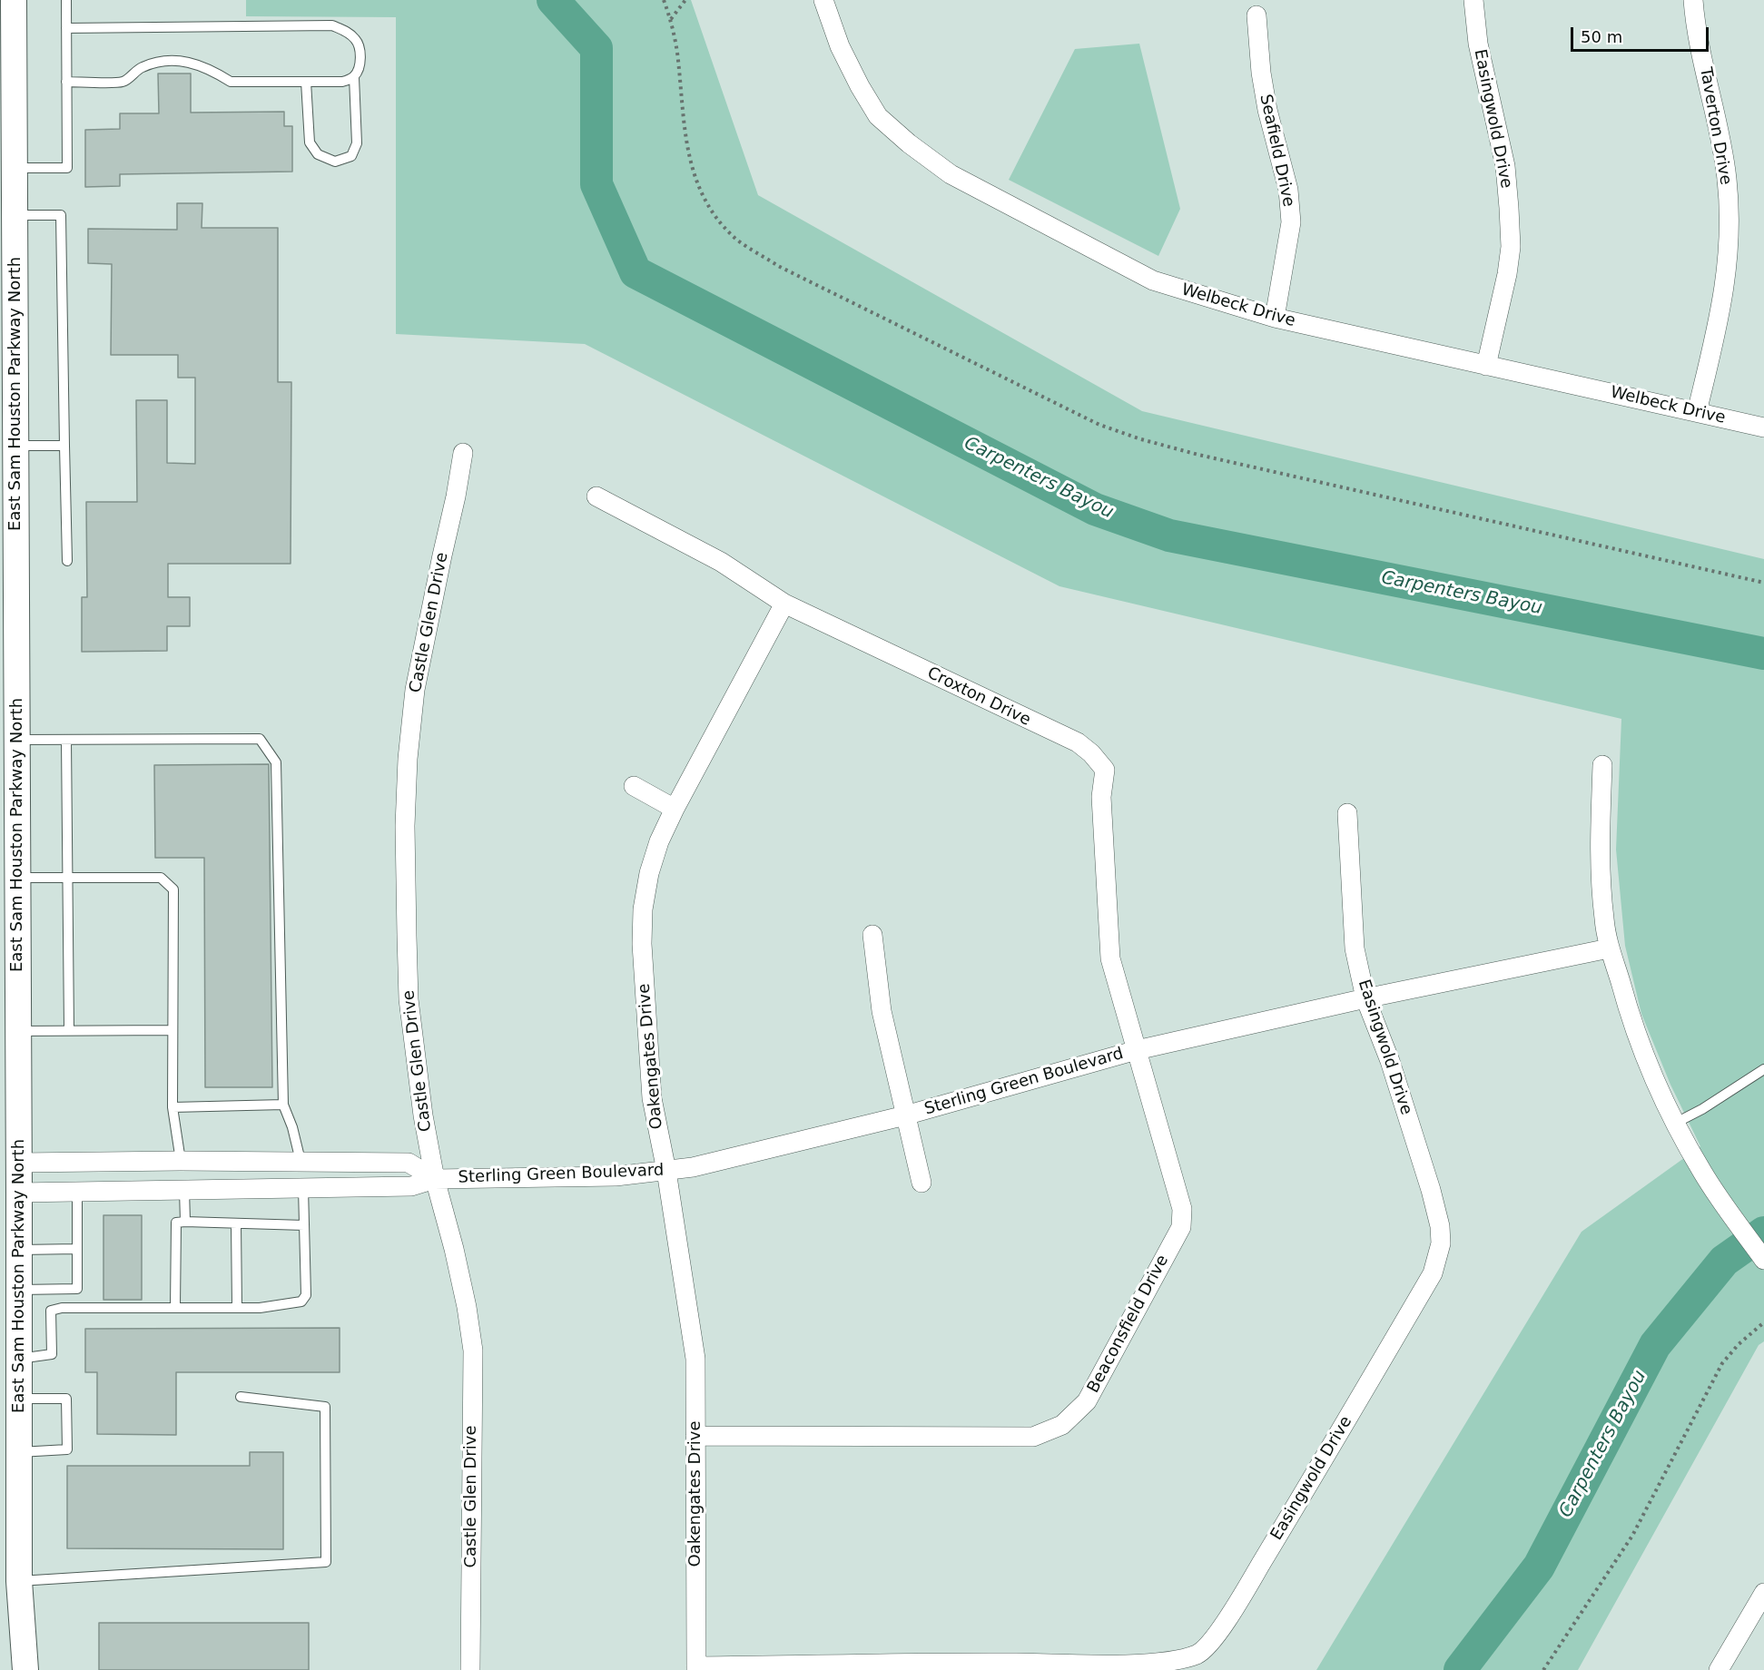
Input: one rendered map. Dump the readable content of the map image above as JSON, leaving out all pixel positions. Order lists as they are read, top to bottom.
{
  "streets": {
    "main road": ["East Sam Houston Parkway North"],
    "street": [
      "Easingwold Drive",
      "Taverton Drive",
      "Seafield Drive",
      "Welbeck Drive",
      "Castle Glen Drive",
      "Croxton Drive",
      "Oakengates Drive",
      "Sterling Green Boulevard",
      "Beaconsfield Drive"
    ]
  },
  "crossings": [
    ["Easingwold Drive", "Welbeck Drive"],
    ["Easingwold Drive", "Oakengates Drive"],
    ["Easingwold Drive", "Sterling Green Boulevard"],
    ["Taverton Drive", "Welbeck Drive"],
    ["Seafield Drive", "Welbeck Drive"],
    ["East Sam Houston Parkway North", "Sterling Green Boulevard"],
    ["Castle Glen Drive", "Sterling Green Boulevard"],
    ["Croxton Drive", "Oakengates Drive"],
    ["Croxton Drive", "Sterling Green Boulevard"],
    ["Croxton Drive", "Beaconsfield Drive"],
    ["Oakengates Drive", "Sterling Green Boulevard"],
    ["Oakengates Drive", "Beaconsfield Drive"],
    ["Sterling Green Boulevard", "Beaconsfield Drive"]
  ],
  "water": ["Carpenters Bayou"],
  "scale_bar": "50 m"
}
